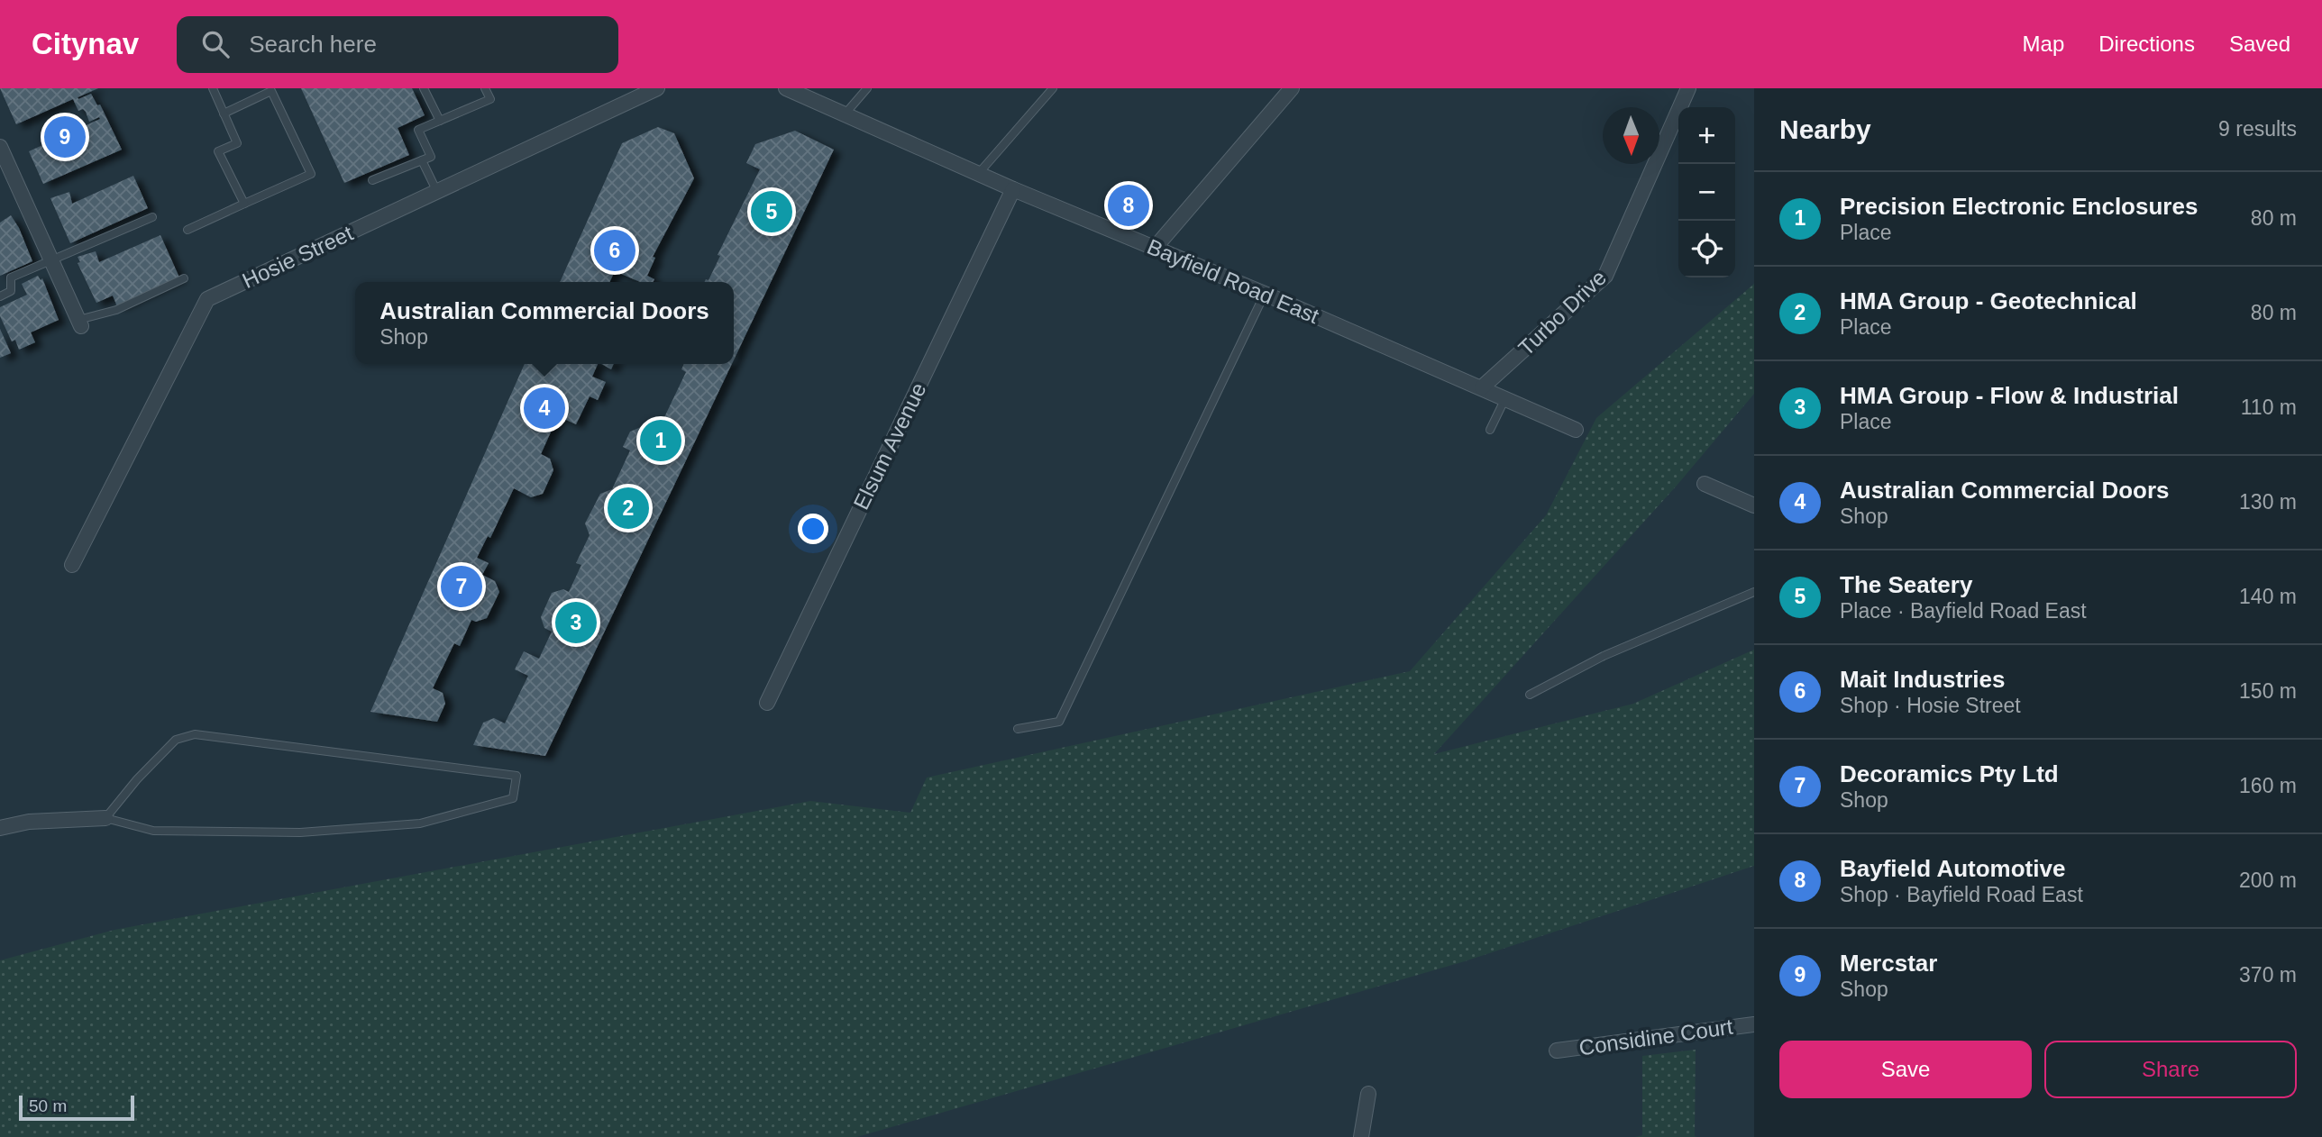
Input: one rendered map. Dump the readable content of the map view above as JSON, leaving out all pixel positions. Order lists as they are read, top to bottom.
{
  "streets": {
    "street": [
      "Hosie Street",
      "Bayfield Road East",
      "Turbo Drive",
      "Elsum Avenue",
      "Considine Court"
    ]
  },
  "crossings": [
    ["Bayfield Road East", "Turbo Drive"],
    ["Bayfield Road East", "Elsum Avenue"]
  ],
  "scale_bar": "50 m",
  "north": "bottom",
  "page": {
    "header": "Citynav",
    "search": "Search here",
    "nav": ["Map", "Directions", "Saved"],
    "heading": ["Nearby", "9 results"],
    "map_buttons": ["+", "−"],
    "pins": [
      "9",
      "8",
      "5",
      "6",
      "4",
      "1",
      "2",
      "7",
      "3"
    ],
    "list": [
      {
        "mark": "1",
        "name": "Precision Electronic Enclosures",
        "note": "Place",
        "value": "80 m"
      },
      {
        "mark": "2",
        "name": "HMA Group - Geotechnical",
        "note": "Place",
        "value": "80 m"
      },
      {
        "mark": "3",
        "name": "HMA Group - Flow & Industrial",
        "note": "Place",
        "value": "110 m"
      },
      {
        "mark": "4",
        "name": "Australian Commercial Doors",
        "note": "Shop",
        "value": "130 m"
      },
      {
        "mark": "5",
        "name": "The Seatery",
        "note": "Place · Bayfield Road East",
        "value": "140 m"
      },
      {
        "mark": "6",
        "name": "Mait Industries",
        "note": "Shop · Hosie Street",
        "value": "150 m"
      },
      {
        "mark": "7",
        "name": "Decoramics Pty Ltd",
        "note": "Shop",
        "value": "160 m"
      },
      {
        "mark": "8",
        "name": "Bayfield Automotive",
        "note": "Shop · Bayfield Road East",
        "value": "200 m"
      },
      {
        "mark": "9",
        "name": "Mercstar",
        "note": "Shop",
        "value": "370 m"
      }
    ],
    "popup": ["Australian Commercial Doors", "Shop"],
    "buttons": ["Save", "Share"],
    "scale": "50 m"
  }
}
